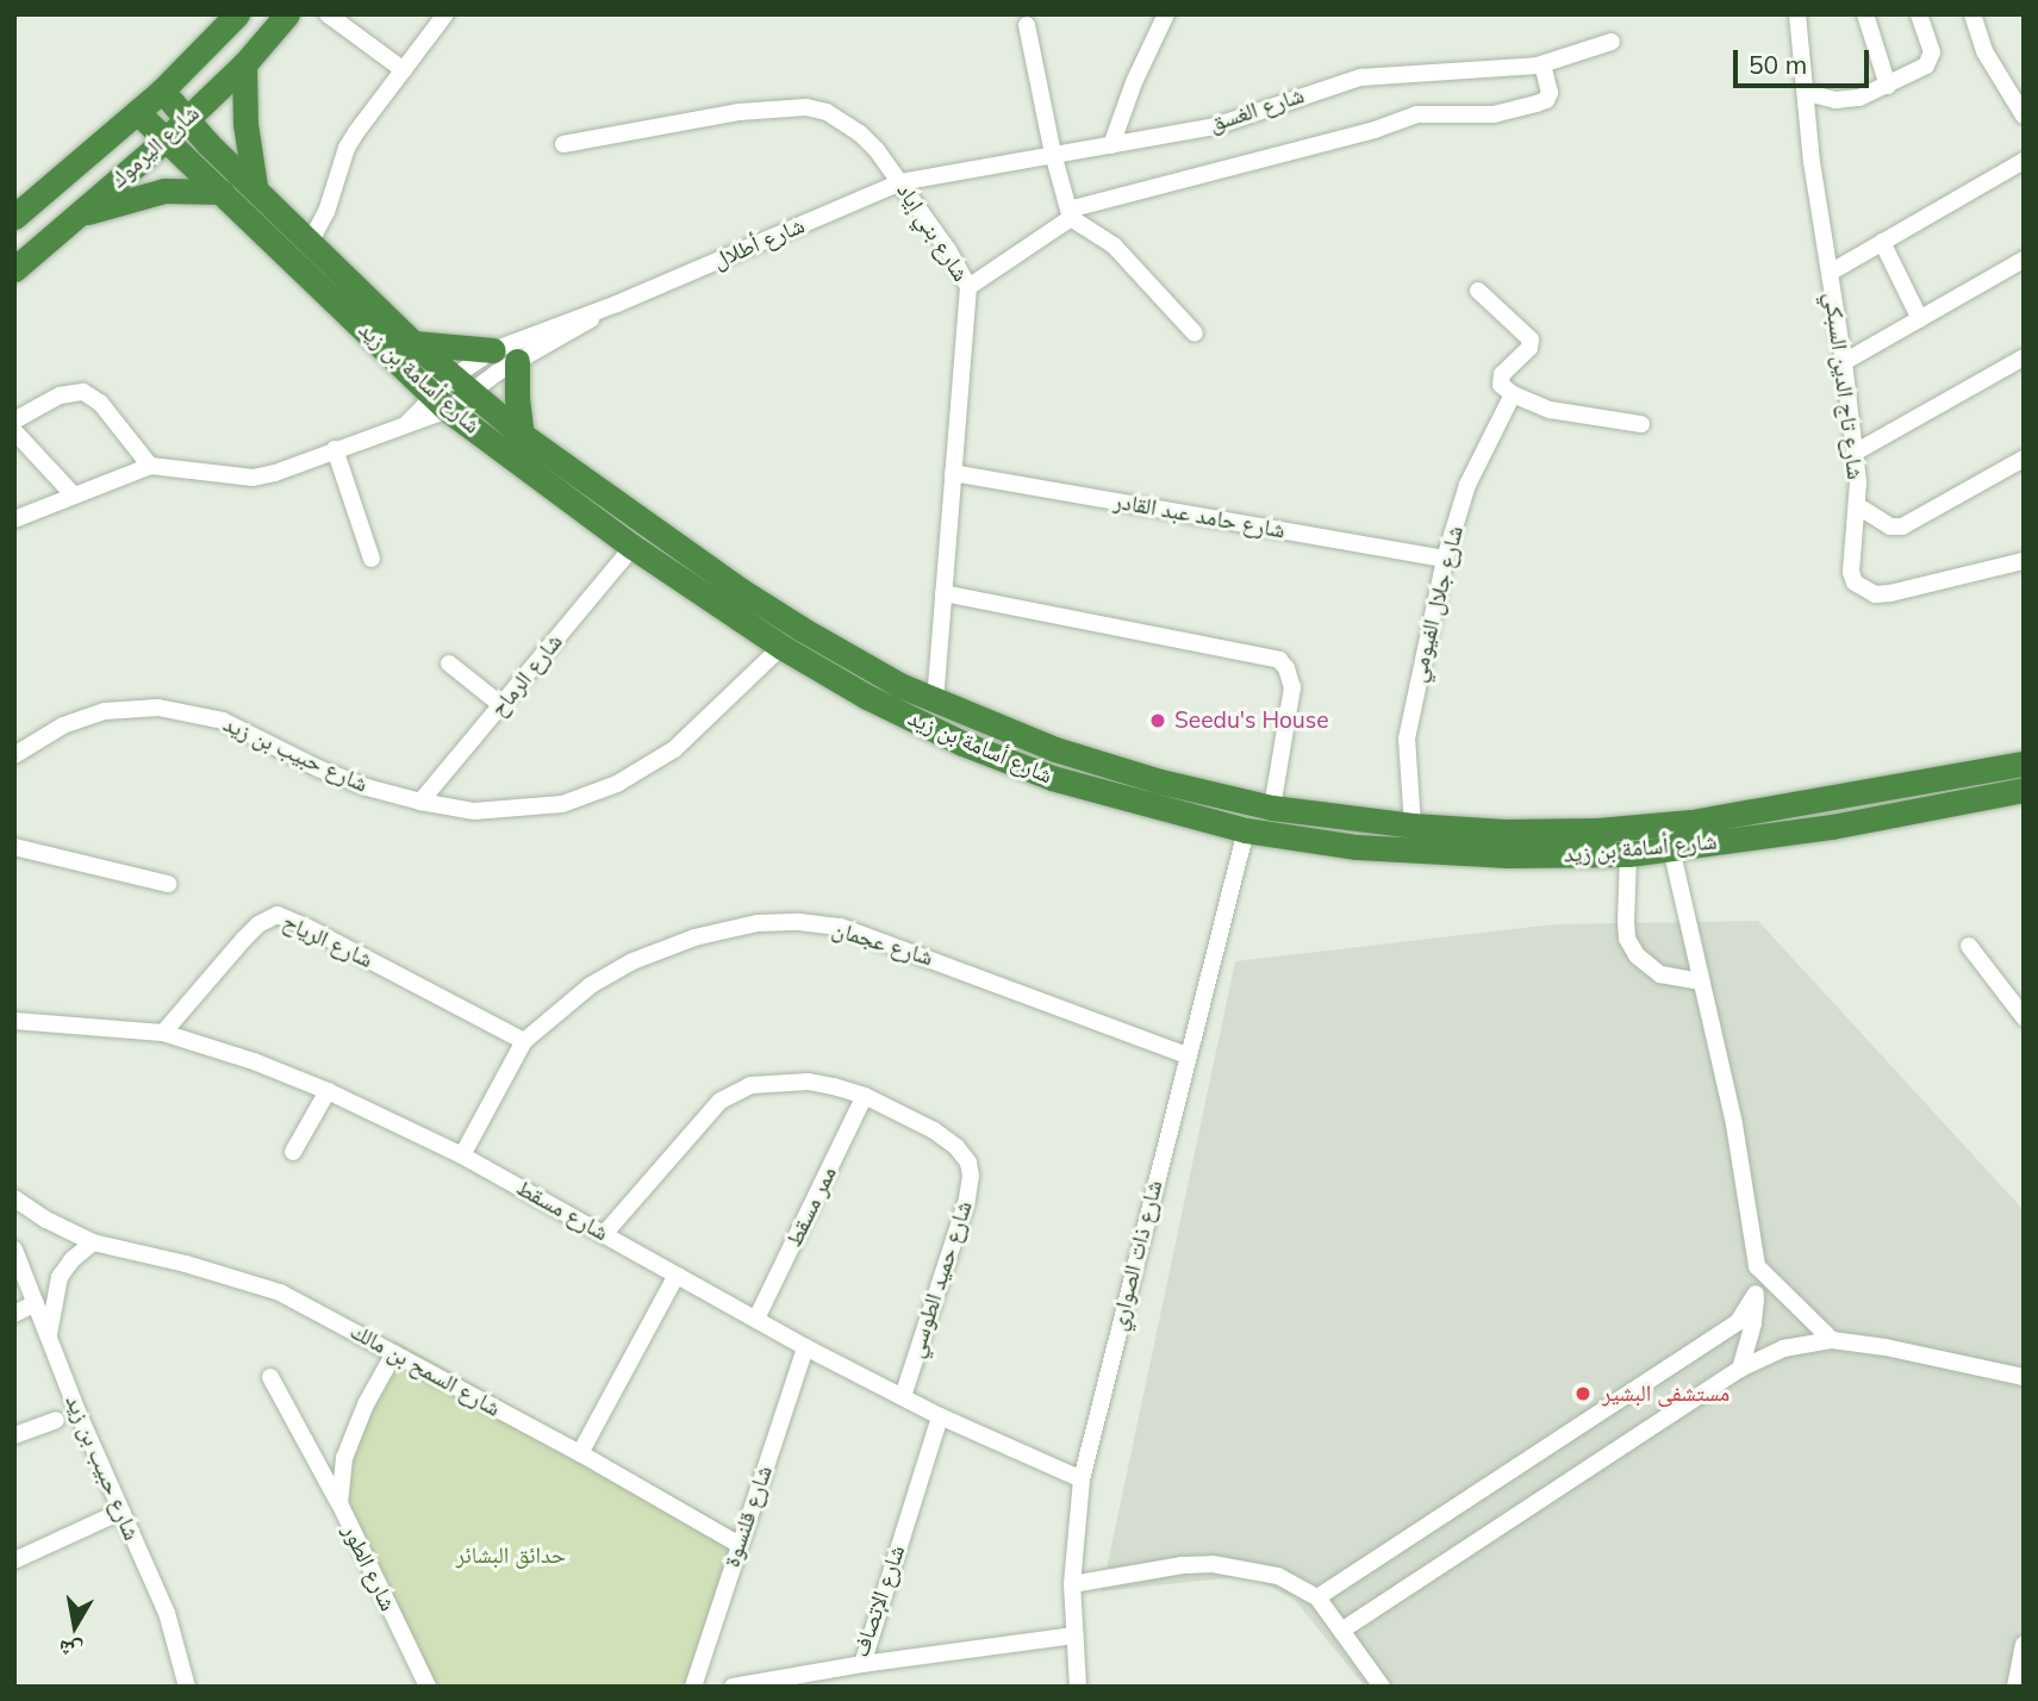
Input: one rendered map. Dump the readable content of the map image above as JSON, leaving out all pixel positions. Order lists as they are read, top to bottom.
{
  "streets": {
    "highway": ["شارع اليرموك", "شارع أسامة بن زيد"],
    "street": [
      "شارع الغسق",
      "شارع بني إياد",
      "شارع أطلال",
      "شارع تاج الدين السبكي",
      "شارع حامد عبد القادر",
      "شارع جلال الفيومي",
      "شارع الرماح",
      "شارع حبيب بن زيد",
      "شارع الرياح",
      "شارع عجمان",
      "ممر مسقط",
      "شارع مسقط",
      "شارع ذات الصواري",
      "شارع حميد الطوسي",
      "شارع السمح بن مالك",
      "شارع قلنسوة",
      "شارع الطور",
      "شارع الإتصاف"
    ]
  },
  "crossings": [
    ["شارع الغسق", "شارع بني إياد"],
    ["شارع الغسق", "شارع أطلال"],
    ["شارع اليرموك", "شارع أسامة بن زيد"],
    ["شارع بني إياد", "شارع أطلال"],
    ["شارع بني إياد", "شارع أسامة بن زيد"],
    ["شارع بني إياد", "شارع حامد عبد القادر"],
    ["شارع أطلال", "شارع أسامة بن زيد"],
    ["شارع أسامة بن زيد", "شارع جلال الفيومي"],
    ["شارع أسامة بن زيد", "شارع الرماح"],
    ["شارع أسامة بن زيد", "شارع حبيب بن زيد"],
    ["شارع أسامة بن زيد", "شارع ذات الصواري"],
    ["شارع حامد عبد القادر", "شارع جلال الفيومي"],
    ["شارع الرماح", "شارع حبيب بن زيد"],
    ["شارع الرياح", "شارع عجمان"],
    ["شارع الرياح", "شارع مسقط"],
    ["شارع عجمان", "شارع مسقط"],
    ["شارع عجمان", "شارع ذات الصواري"],
    ["ممر مسقط", "شارع مسقط"],
    ["ممر مسقط", "شارع حميد الطوسي"],
    ["شارع مسقط", "شارع ذات الصواري"],
    ["شارع مسقط", "شارع حميد الطوسي"],
    ["شارع مسقط", "شارع قلنسوة"],
    ["شارع مسقط", "شارع الإتصاف"],
    ["شارع السمح بن مالك", "شارع قلنسوة"],
    ["شارع السمح بن مالك", "شارع الطور"]
  ],
  "parks": ["حدائق البشائر"],
  "places": ["Seedu's House", "مستشفى البشير"],
  "scale_bar": "50 m",
  "north": "bottom"
}
